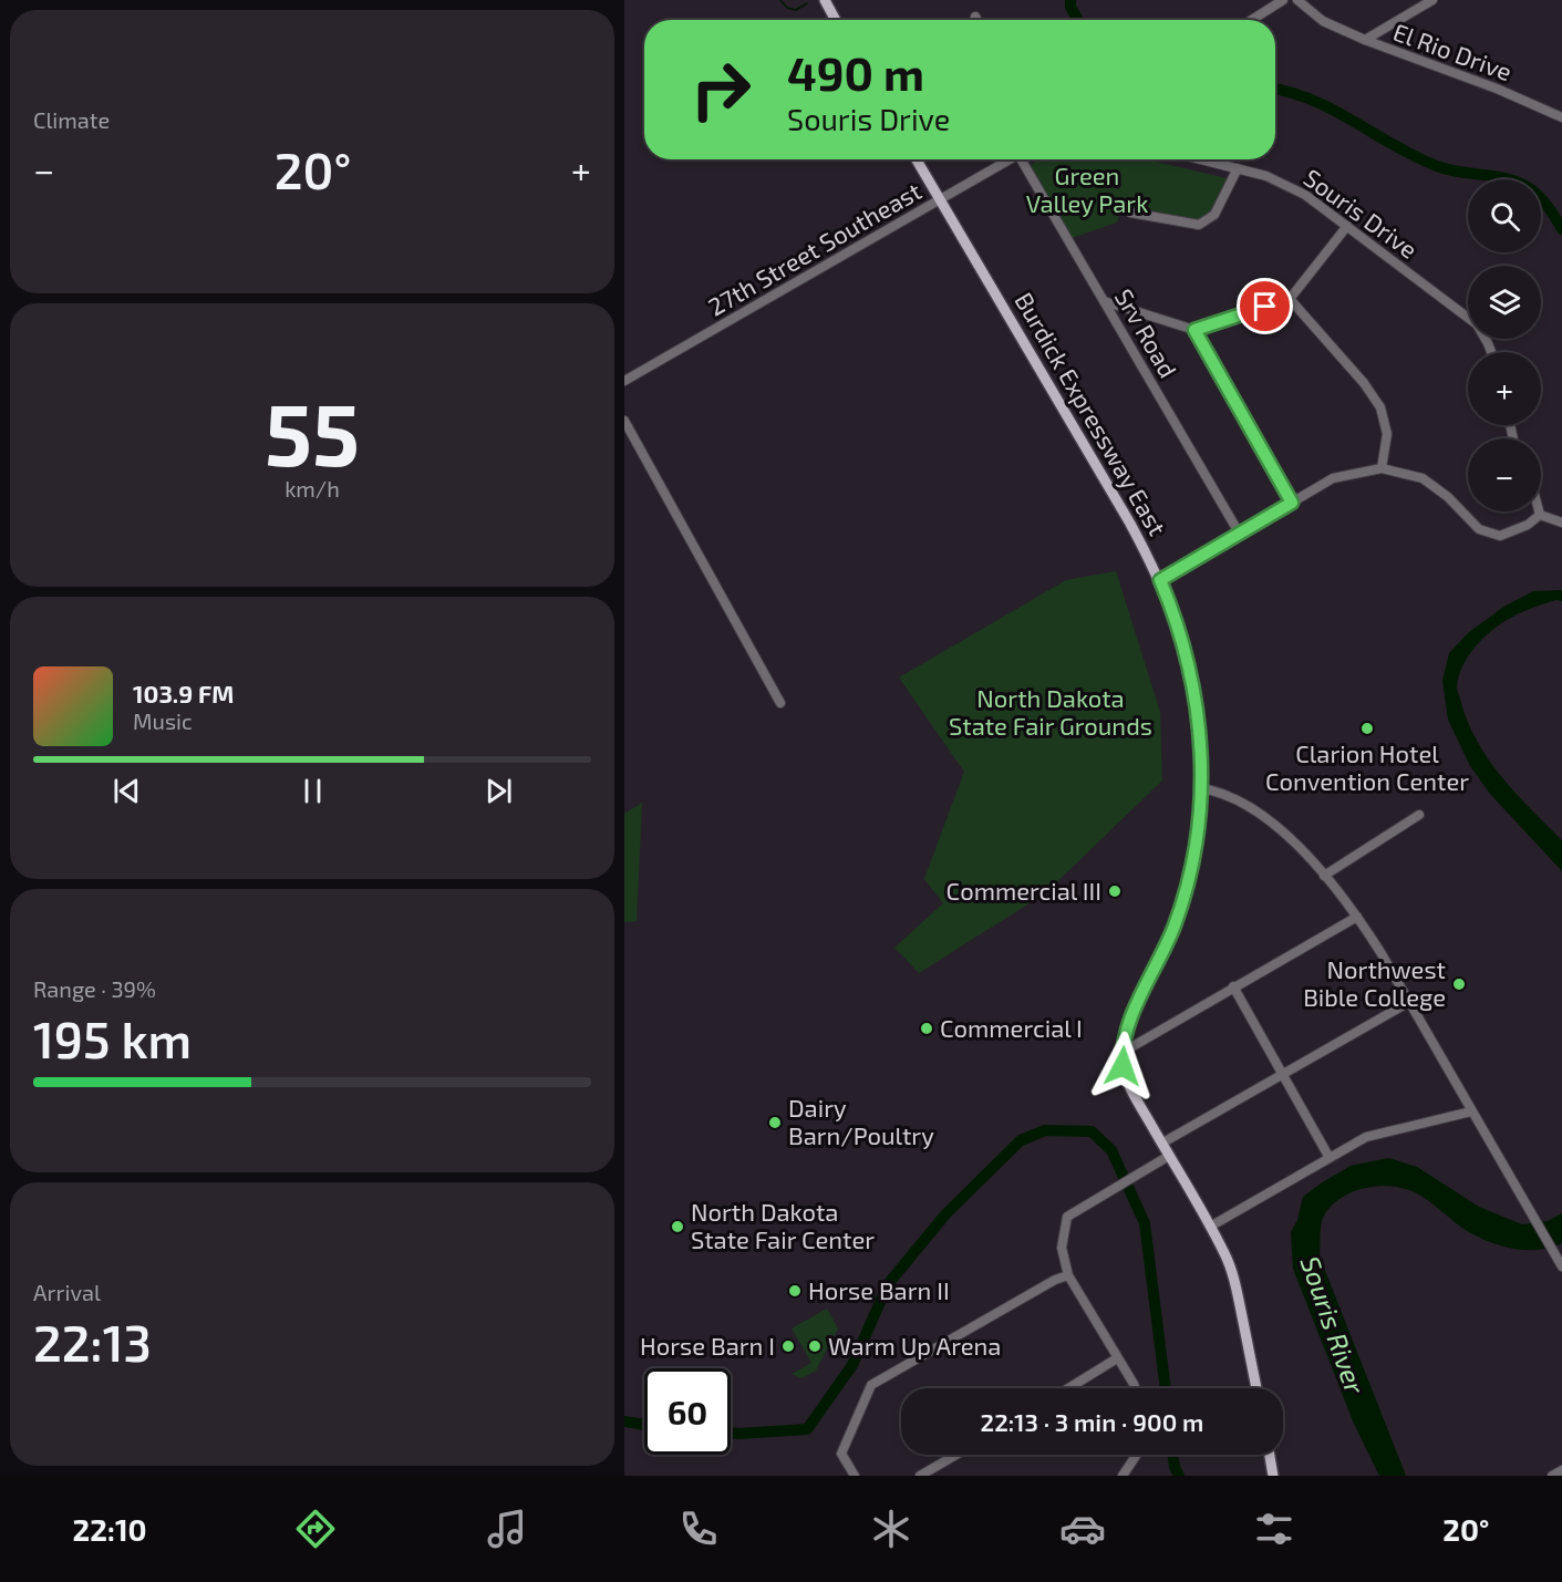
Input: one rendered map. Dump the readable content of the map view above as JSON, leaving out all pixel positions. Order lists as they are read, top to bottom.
{
  "streets": {
    "main road": ["Burdick Expressway East"],
    "street": [
      "El Rio Drive",
      "Souris Drive",
      "27th Street Southeast",
      "Srv Road"
    ]
  },
  "crossings": [
    ["27th Street Southeast", "Burdick Expressway East"]
  ],
  "water": ["Souris River"],
  "parks": ["Green Valley Park", "North Dakota State Fair Grounds"],
  "places": [
    "Clarion Hotel Convention Center",
    "Commercial III",
    "Northwest Bible College",
    "Commercial I",
    "Dairy Barn/Poultry",
    "North Dakota State Fair Center",
    "Horse Barn II",
    "Horse Barn I",
    "Warm Up Arena"
  ],
  "page": {
    "tile": [
      "Climate",
      ["55", "km/h"],
      ["Range · 39%", "195 km"],
      ["Arrival", "22:13"]
    ],
    "turn": ["490 m", "Souris Drive"],
    "heat": ["−", "20°", "+"],
    "map_buttons": ["+", "−"],
    "song": ["103.9 FM", "Music"],
    "limit": "60",
    "trip": "22:13 · 3 min · 900 m",
    "tabs": ["22:10", "20°"]
  }
}
